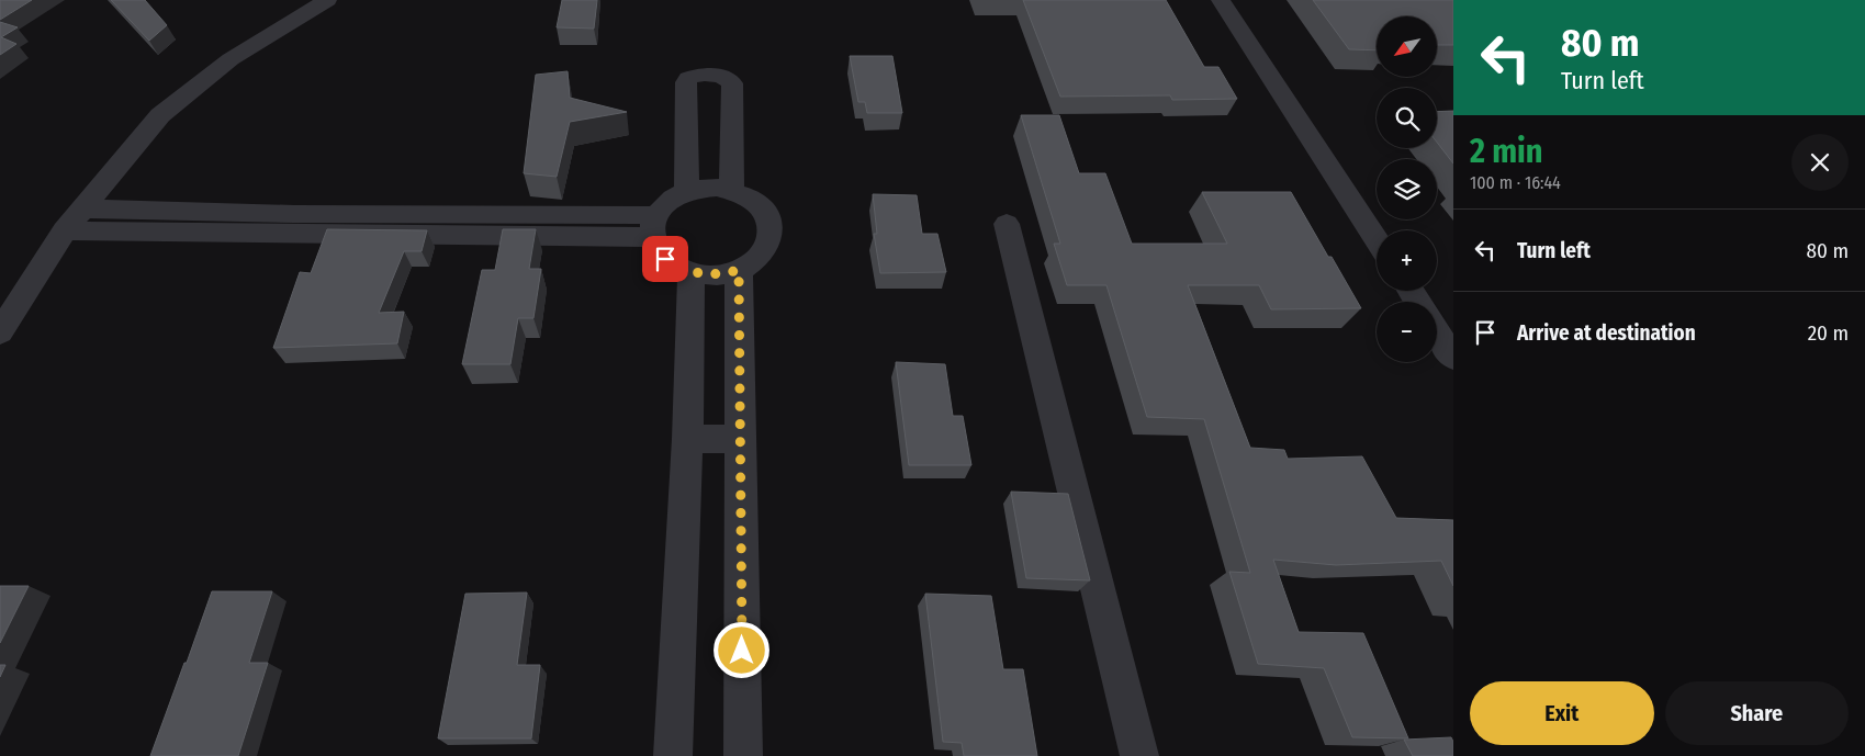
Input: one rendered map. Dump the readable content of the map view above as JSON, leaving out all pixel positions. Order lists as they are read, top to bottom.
{
  "north": "bottom left",
  "page": {
    "turn": ["80 m", "Turn left"],
    "map_buttons": ["+", "−"],
    "heading": ["2 min", "100 m · 16:44"],
    "list": [
      {
        "name": "Turn left",
        "value": "80 m"
      },
      {
        "name": "Arrive at destination",
        "value": "20 m"
      }
    ],
    "buttons": ["Exit", "Share"]
  }
}
